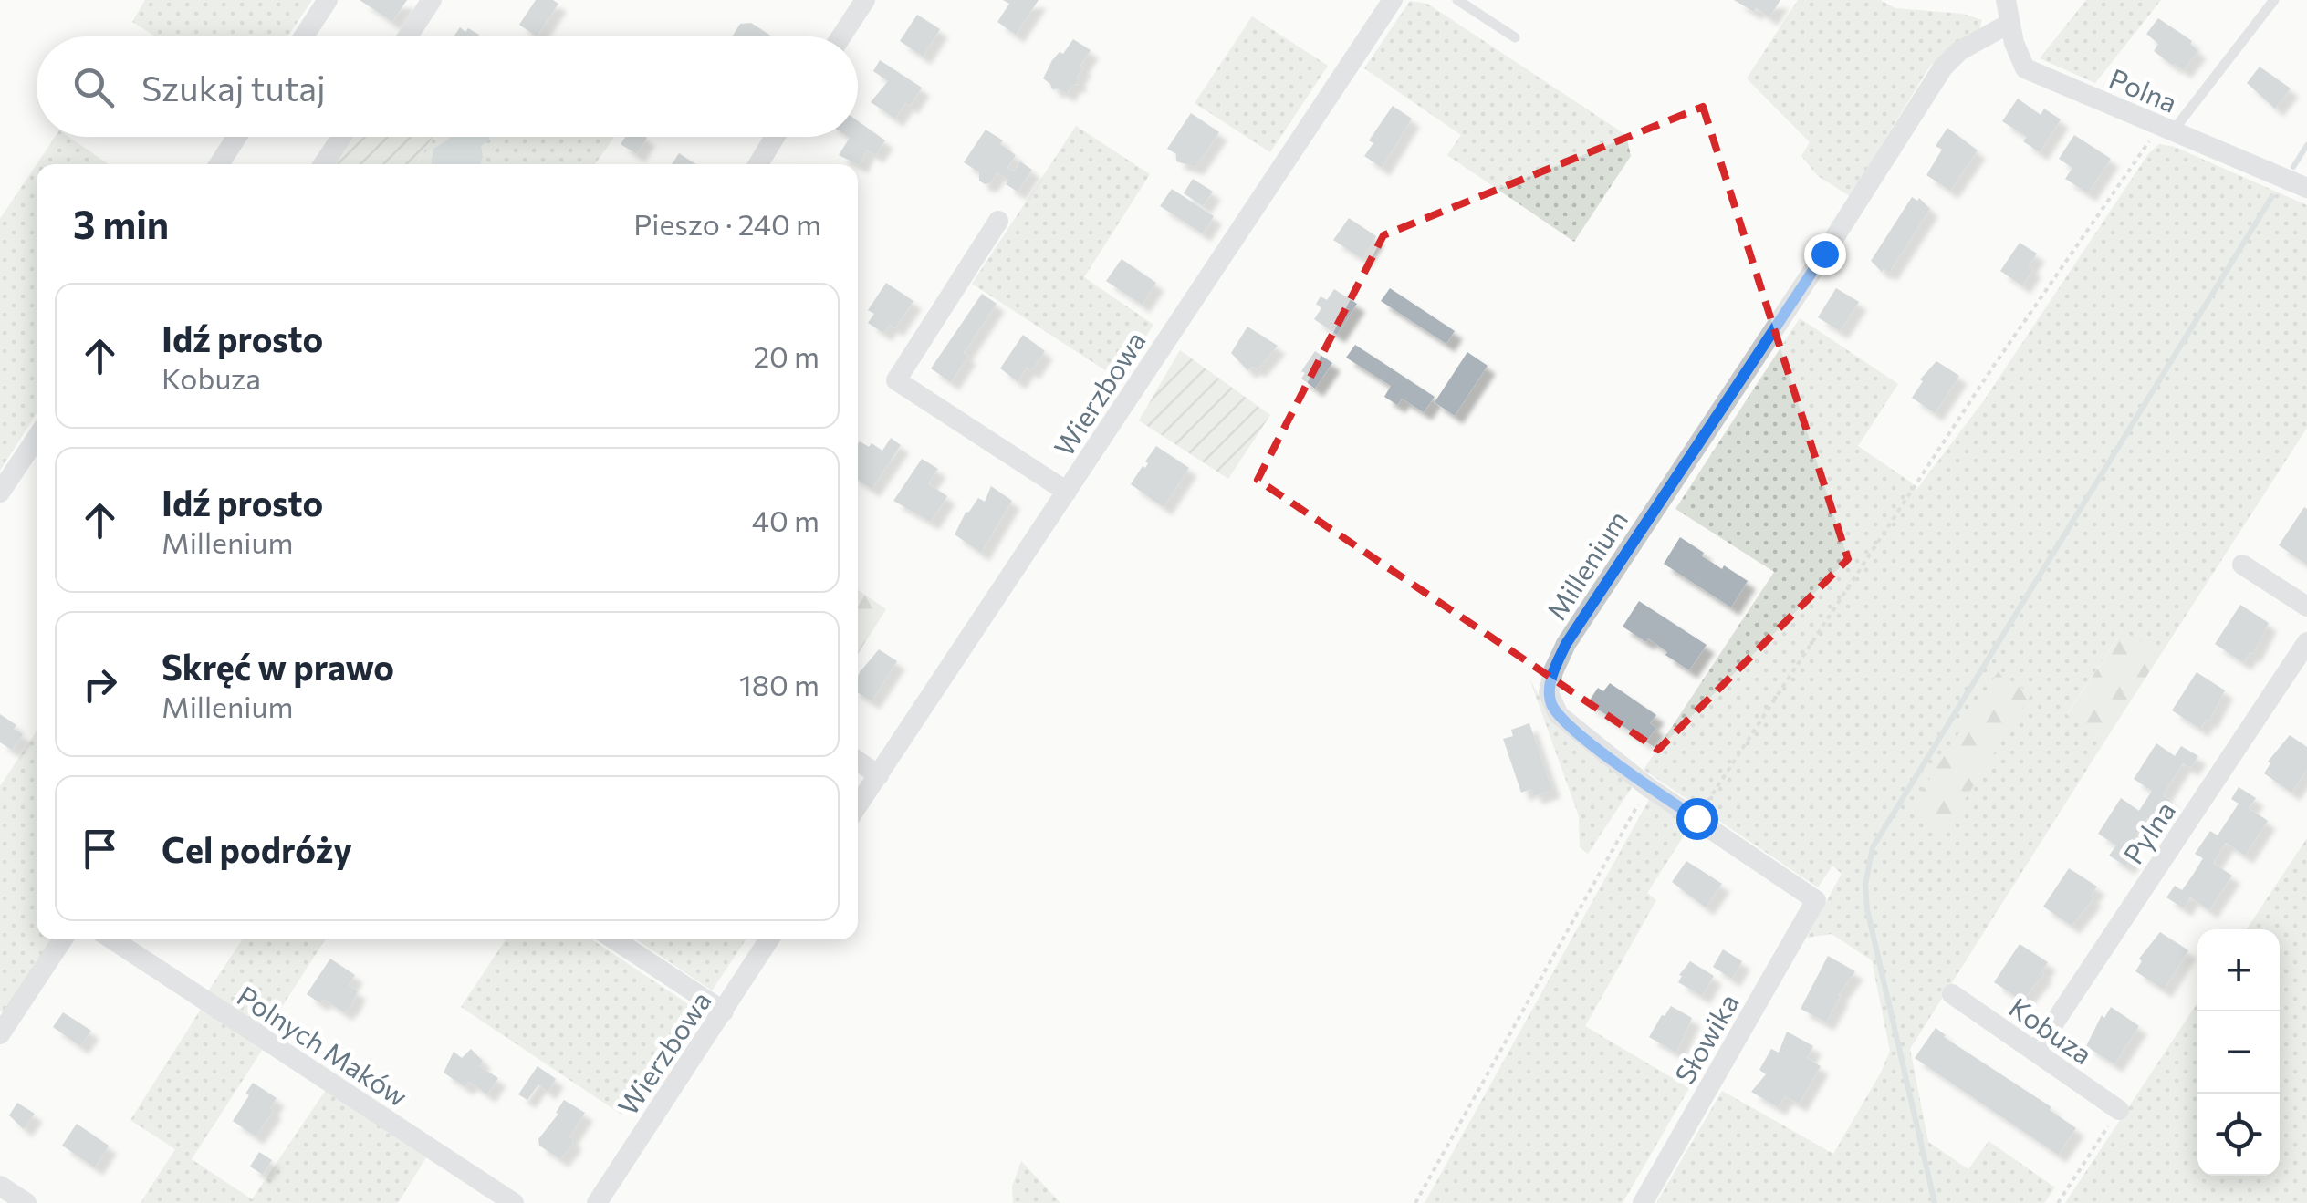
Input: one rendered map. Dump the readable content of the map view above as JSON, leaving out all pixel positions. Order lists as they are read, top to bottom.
{
  "streets": {
    "street": [
      "Polna",
      "Wierzbowa",
      "Millenium",
      "Pylna",
      "Kobuza",
      "Słowika",
      "Polnych Maków"
    ]
  },
  "crossings": [
    ["Polna", "Millenium"],
    ["Pylna", "Kobuza"]
  ],
  "page": {
    "search": "Szukaj tutaj",
    "heading": ["3 min", "Pieszo · 240 m"],
    "list": [
      ["Idź prosto", "Kobuza", "20 m"],
      ["Idź prosto", "Millenium", "40 m"],
      ["Skręć w prawo", "Millenium", "180 m"],
      "Cel podróży"
    ],
    "map_buttons": ["+", "−"]
  }
}
